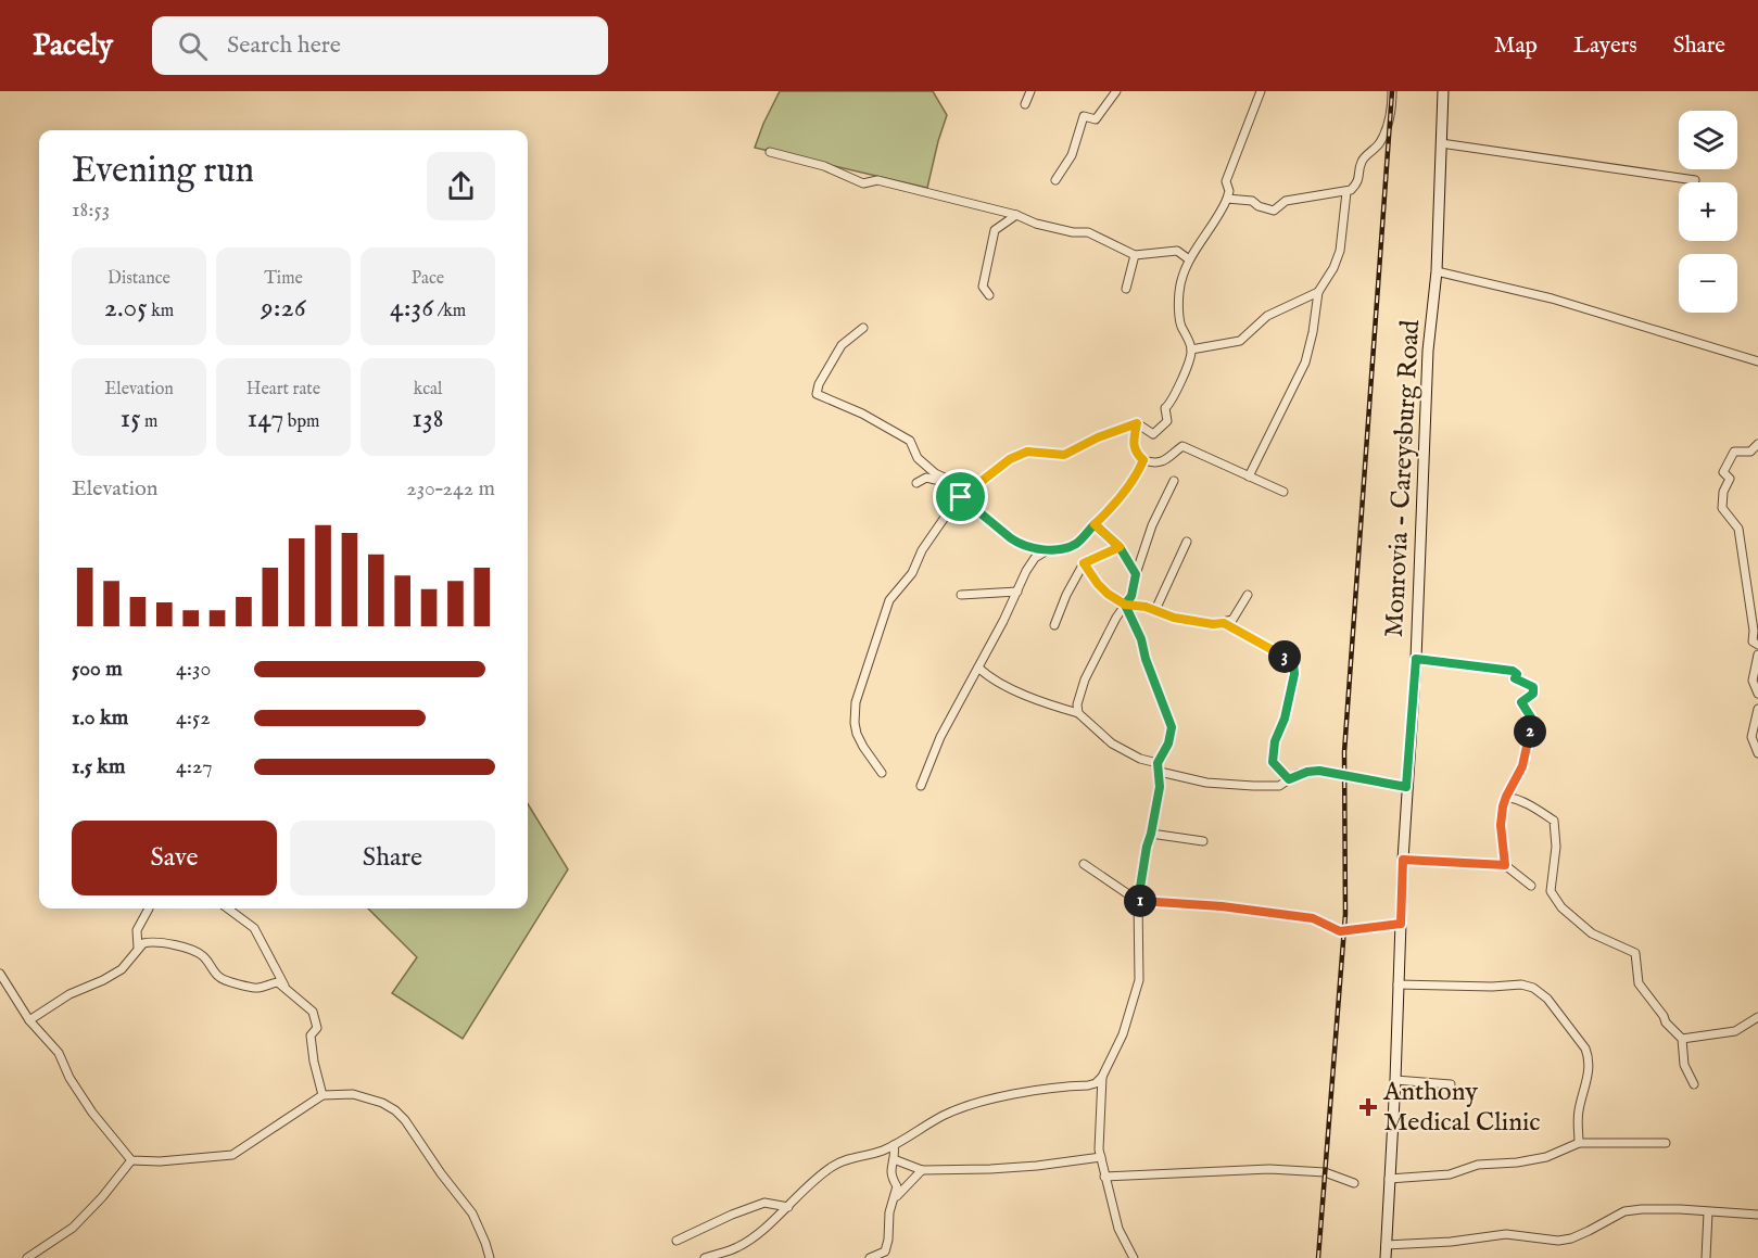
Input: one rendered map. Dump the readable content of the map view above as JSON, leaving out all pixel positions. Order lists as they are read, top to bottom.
{
  "streets": {
    "main road": ["Monrovia - Careysburg Road"]
  },
  "places": {
    "health": ["Anthony Medical Clinic"]
  },
  "page": {
    "header": "Pacely",
    "search": "Search here",
    "nav": ["Map", "Layers", "Share"],
    "map_buttons": ["+", "−"],
    "heading": ["Evening run", "18:53"],
    "stats": [
      ["Distance", "2.05 km"],
      ["Time", "9:26"],
      ["Pace", "4:36 /km"],
      ["Elevation", "15 m"],
      ["Heart rate", "147 bpm"],
      ["kcal", "138"]
    ],
    "chart": ["Elevation", "230–242 m"],
    "pins": ["3", "2", "1"],
    "list": [
      {
        "name": "500 m",
        "note": "4:30"
      },
      {
        "name": "1.0 km",
        "note": "4:52"
      },
      {
        "name": "1.5 km",
        "note": "4:27"
      }
    ],
    "buttons": ["Save", "Share"]
  }
}
